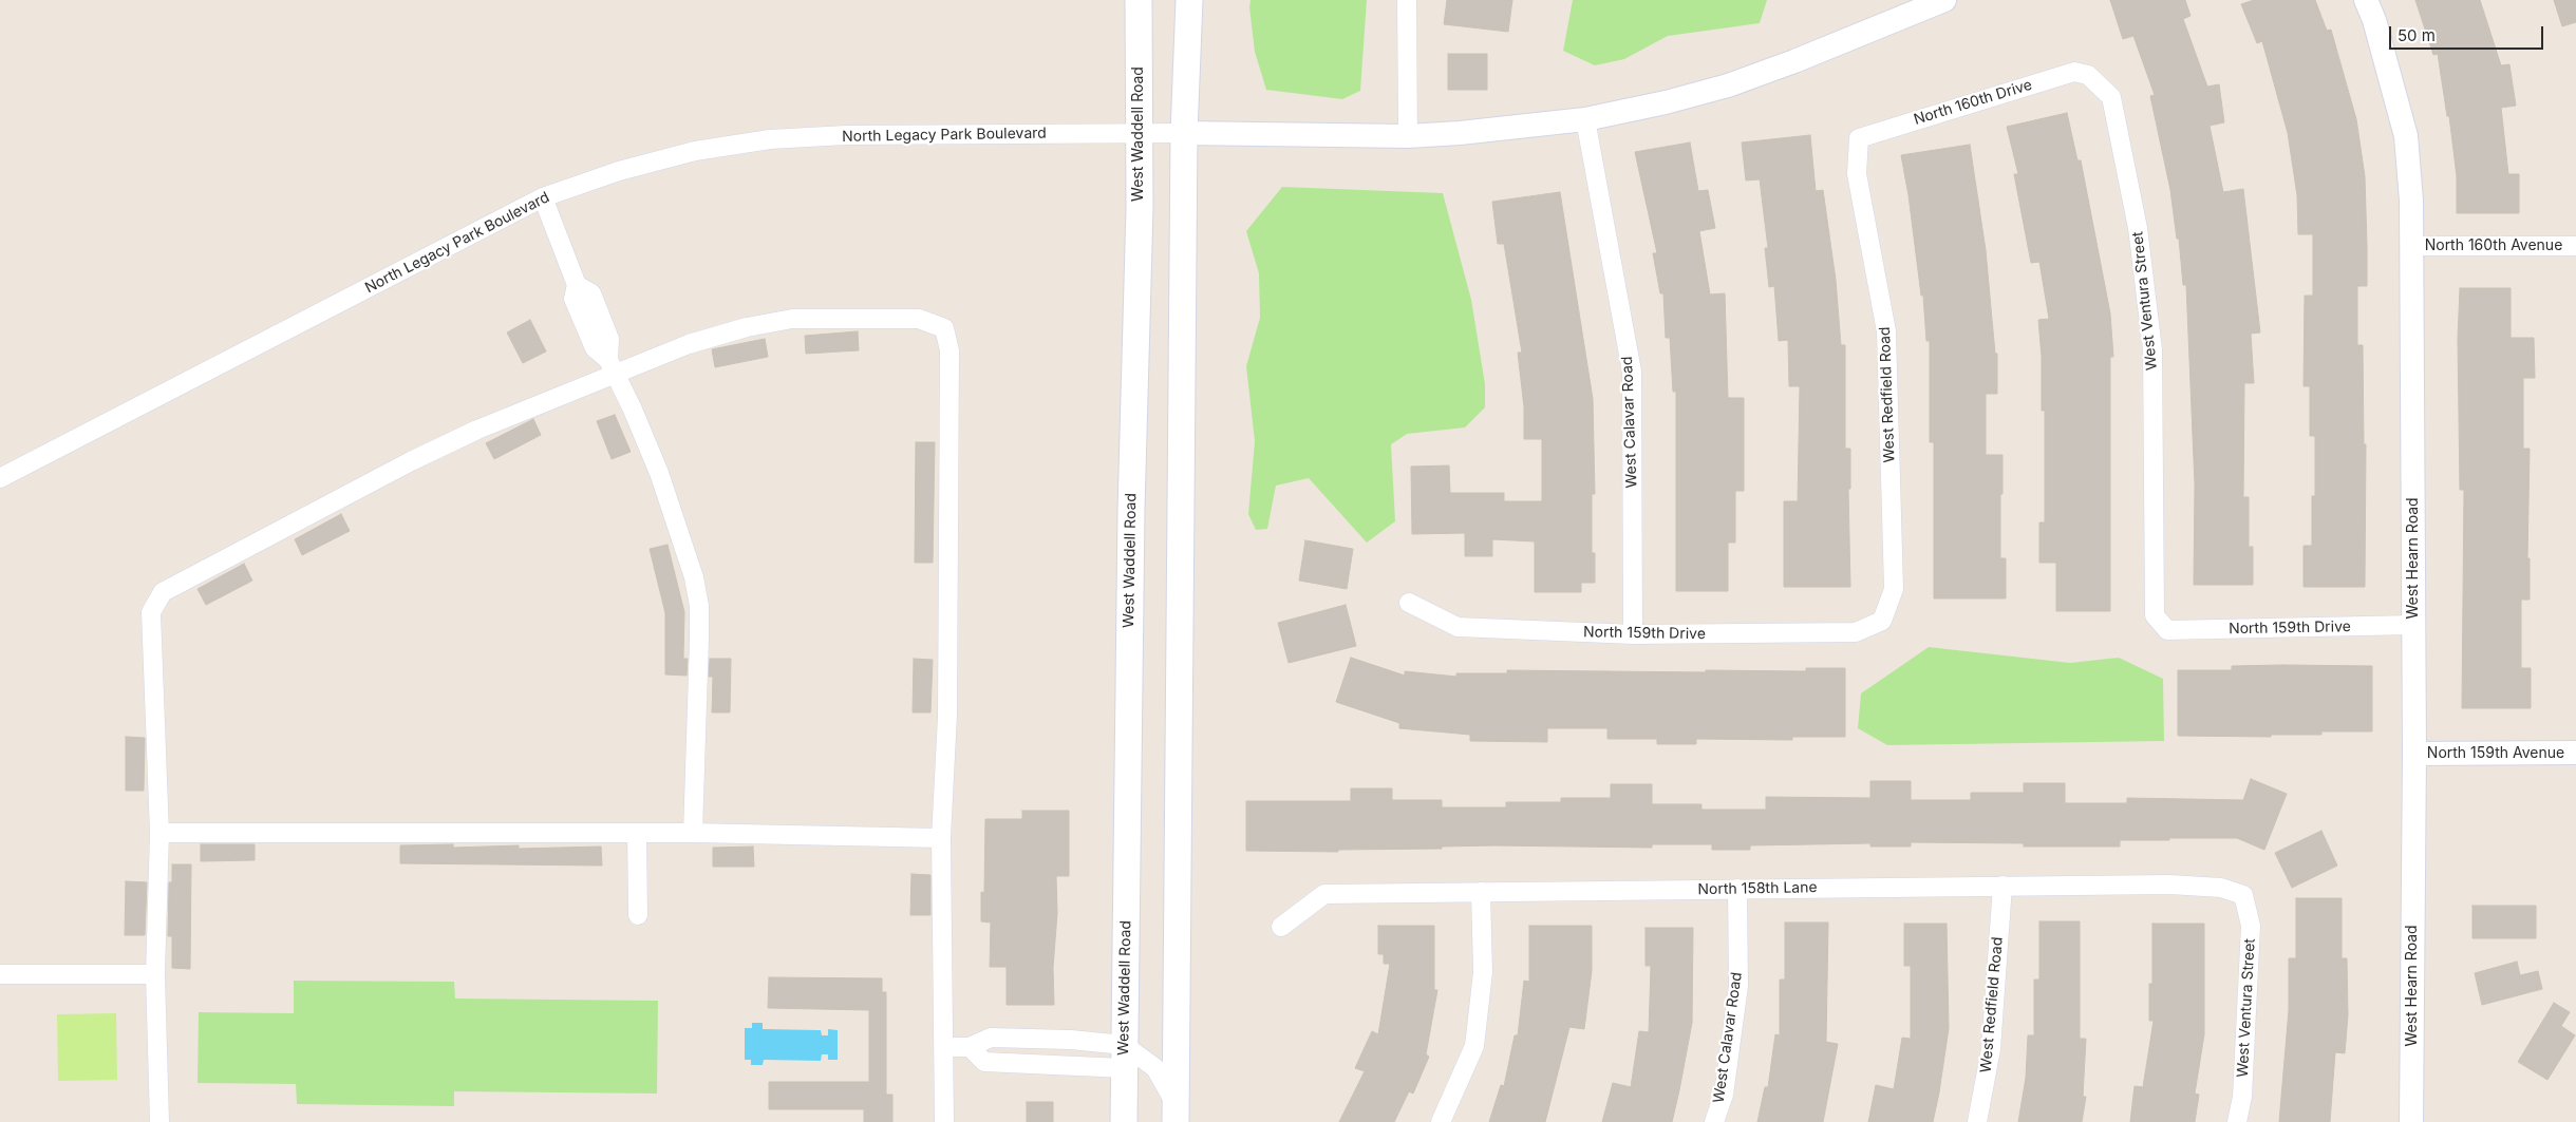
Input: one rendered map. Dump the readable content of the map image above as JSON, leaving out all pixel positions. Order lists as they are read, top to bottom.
{
  "streets": {
    "main road": ["West Waddell Road"],
    "street": [
      "North 160th Drive",
      "North Legacy Park Boulevard",
      "North 160th Avenue",
      "West Ventura Street",
      "West Redfield Road",
      "West Calavar Road",
      "West Hearn Road",
      "North 159th Drive",
      "North 159th Avenue",
      "North 158th Lane"
    ]
  },
  "crossings": [
    ["North 160th Drive", "West Ventura Street"],
    ["North 160th Drive", "West Redfield Road"],
    ["West Waddell Road", "North Legacy Park Boulevard"],
    ["North Legacy Park Boulevard", "West Calavar Road"],
    ["North 160th Avenue", "West Hearn Road"],
    ["West Ventura Street", "North 159th Drive"],
    ["West Ventura Street", "North 158th Lane"],
    ["West Redfield Road", "North 159th Drive"],
    ["West Redfield Road", "North 158th Lane"],
    ["West Calavar Road", "North 159th Drive"],
    ["West Calavar Road", "North 158th Lane"],
    ["West Hearn Road", "North 159th Drive"],
    ["West Hearn Road", "North 159th Avenue"]
  ],
  "scale_bar": "50 m"
}
